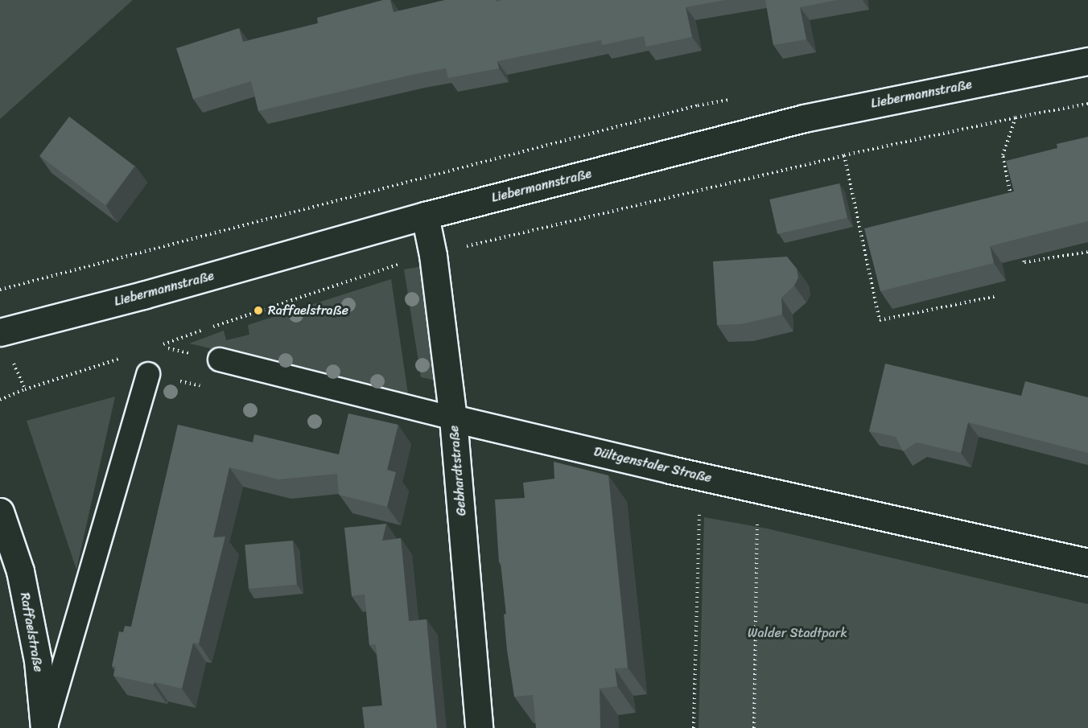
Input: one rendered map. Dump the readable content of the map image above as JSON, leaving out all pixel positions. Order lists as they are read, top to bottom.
{
  "streets": {
    "street": [
      "Liebermannstraße",
      "Dültgenstaler Straße",
      "Gebhardtstraße",
      "Raffaelstraße"
    ]
  },
  "crossings": [
    ["Liebermannstraße", "Gebhardtstraße"],
    ["Dültgenstaler Straße", "Gebhardtstraße"]
  ],
  "parks": ["Walder Stadtpark"],
  "places": ["Raffaelstraße"]
}
